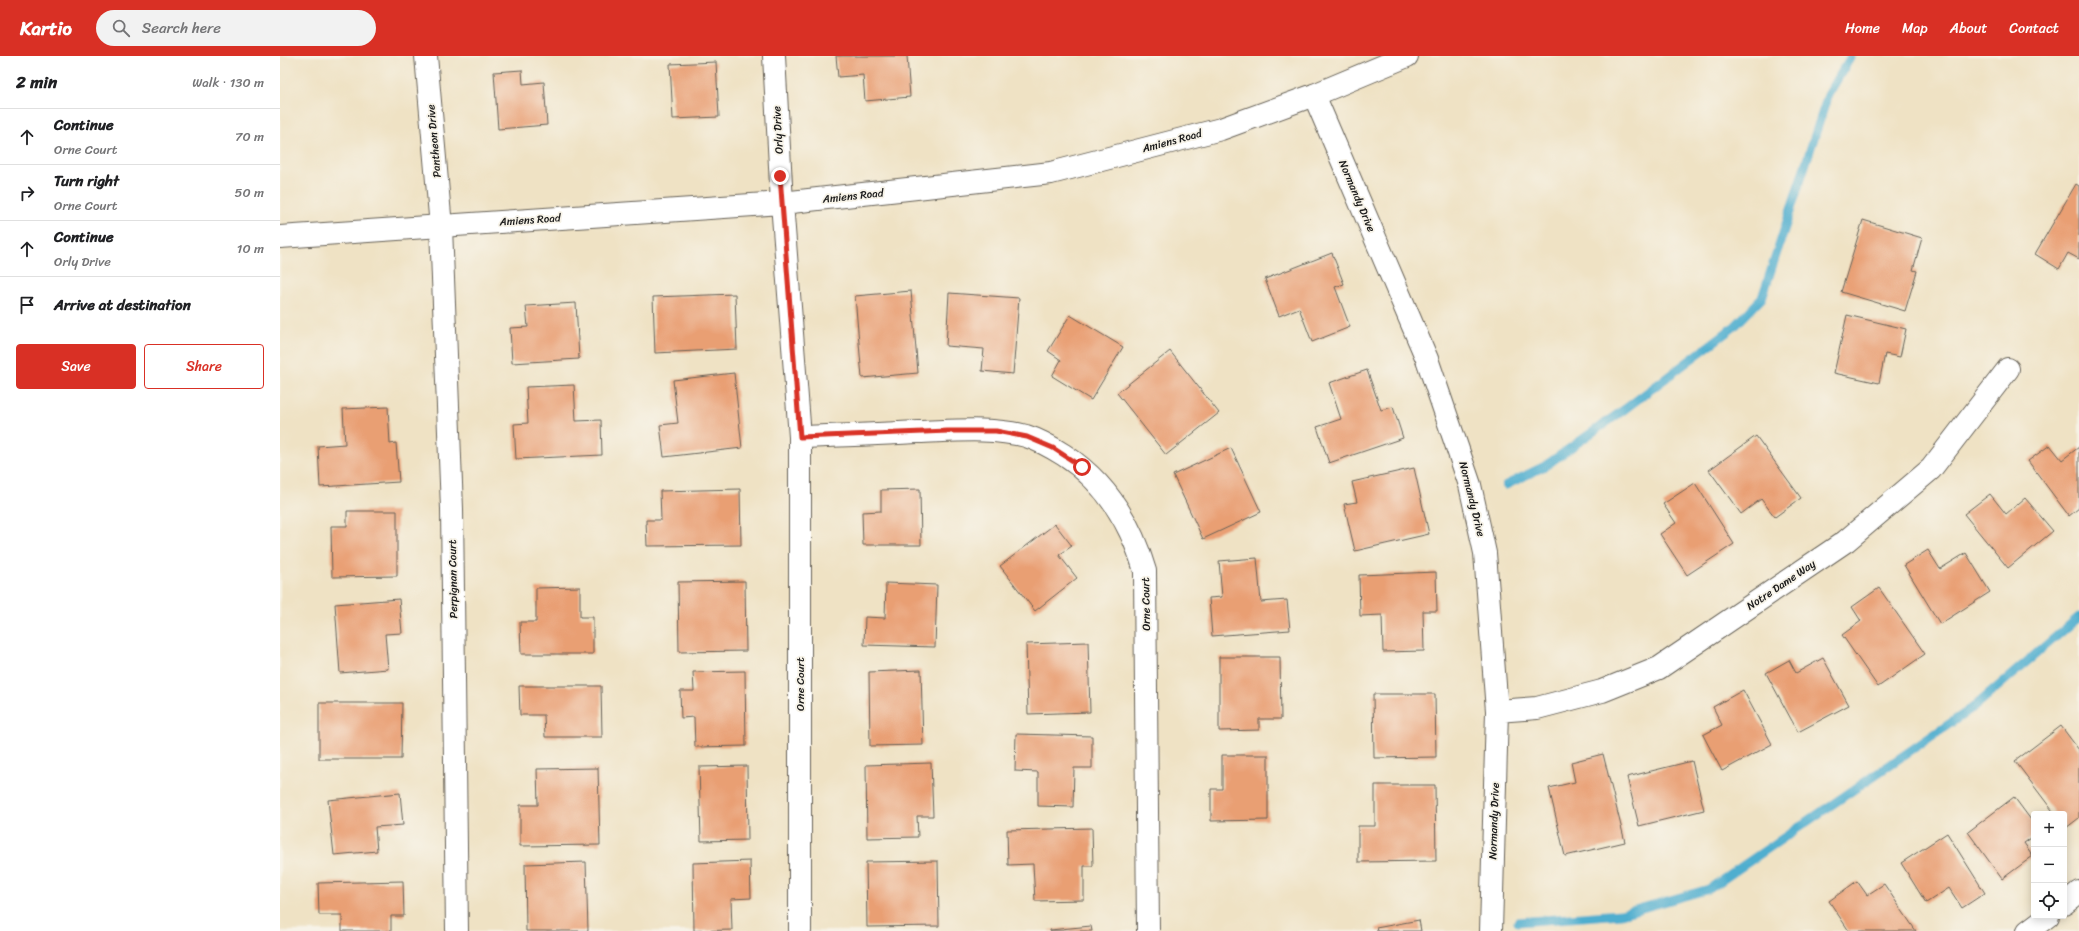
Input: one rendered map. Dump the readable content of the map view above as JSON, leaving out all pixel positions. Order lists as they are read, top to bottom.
{
  "streets": {
    "street": [
      "Orly Drive",
      "Pantheon Drive",
      "Amiens Road",
      "Normandy Drive",
      "Perpignan Court",
      "Notre Dame Way",
      "Orne Court"
    ]
  },
  "crossings": [
    ["Orly Drive", "Amiens Road"],
    ["Orly Drive", "Orne Court"],
    ["Pantheon Drive", "Amiens Road"],
    ["Pantheon Drive", "Perpignan Court"],
    ["Amiens Road", "Normandy Drive"],
    ["Amiens Road", "Perpignan Court"],
    ["Amiens Road", "Orne Court"],
    ["Normandy Drive", "Notre Dame Way"]
  ],
  "page": {
    "header": "Kartio",
    "search": "Search here",
    "nav": [
      "Home",
      "Map",
      "About",
      "Contact"
    ],
    "heading": ["2 min", "Walk · 130 m"],
    "list": [
      ["Continue", "Orne Court", "70 m"],
      ["Turn right", "Orne Court", "50 m"],
      ["Continue", "Orly Drive", "10 m"],
      "Arrive at destination"
    ],
    "buttons": ["Save", "Share"],
    "map_buttons": ["+", "−"]
  }
}
